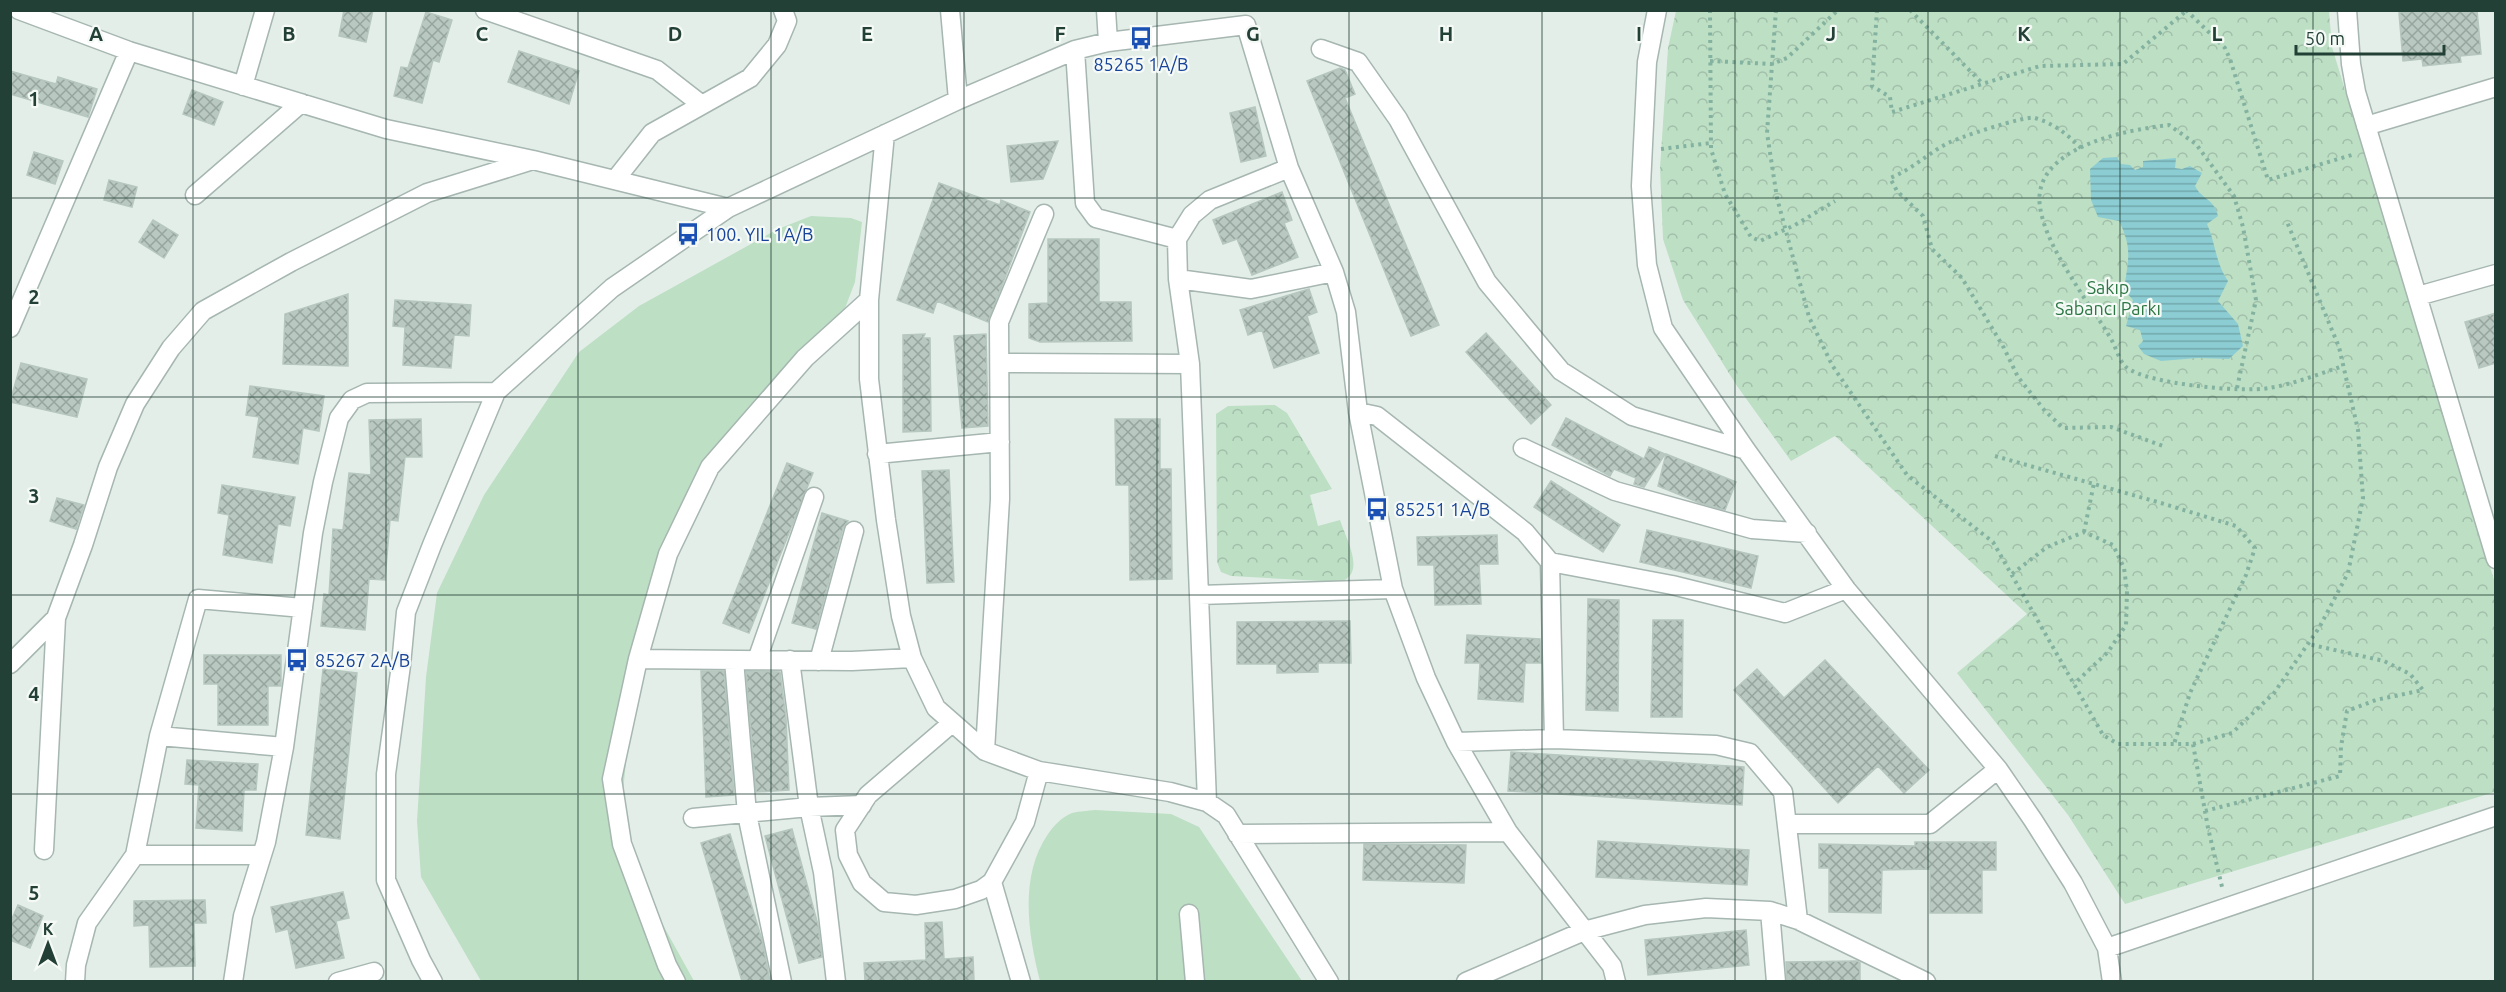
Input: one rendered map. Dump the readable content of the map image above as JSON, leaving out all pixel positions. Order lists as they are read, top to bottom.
{
  "parks": ["Sakıp Sabancı Parkı"],
  "places": {
    "bus stop": [
      "85265 1A/B",
      "100. YIL 1A/B",
      "85251 1A/B",
      "85267 2A/B"
    ]
  },
  "scale_bar": "50 m",
  "north": "top",
  "grid": {
    "columns": [
      "A",
      "B",
      "C",
      "D",
      "E",
      "F",
      "G",
      "H",
      "I",
      "J",
      "K",
      "L"
    ],
    "rows": [
      "1",
      "2",
      "3",
      "4",
      "5"
    ]
  }
}
